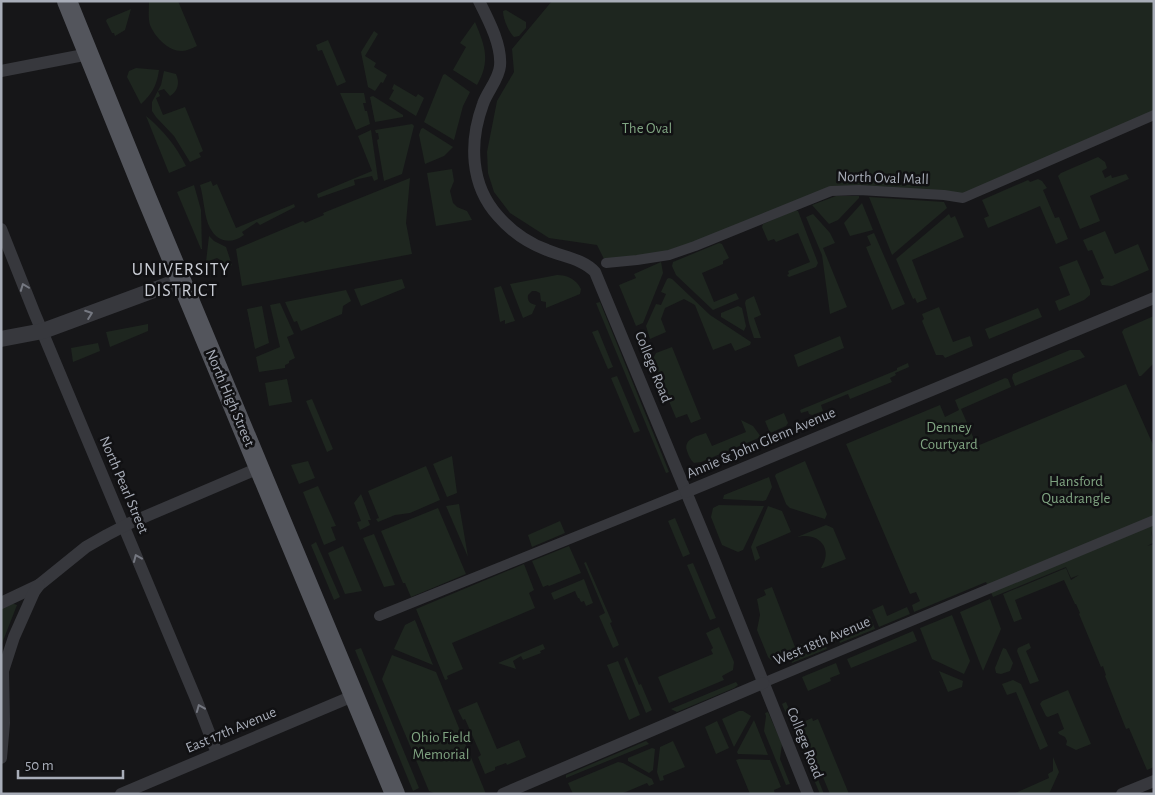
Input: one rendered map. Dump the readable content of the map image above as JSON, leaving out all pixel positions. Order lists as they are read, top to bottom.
{
  "streets": {
    "main road": ["North High Street"],
    "street": [
      "North Oval Mall",
      "College Road",
      "Annie & John Glenn Avenue",
      "North Pearl Street",
      "West 18th Avenue",
      "East 17th Avenue"
    ]
  },
  "crossings": [
    ["College Road", "Annie & John Glenn Avenue"],
    ["College Road", "West 18th Avenue"],
    ["North High Street", "East 17th Avenue"],
    ["North Pearl Street", "East 17th Avenue"]
  ],
  "one_way": ["North Pearl Street"],
  "districts": ["UNIVERSITY DISTRICT"],
  "parks": [
    "The Oval",
    "Denney Courtyard",
    "Hansford Quadrangle",
    "Ohio Field Memorial"
  ],
  "scale_bar": "50 m"
}
